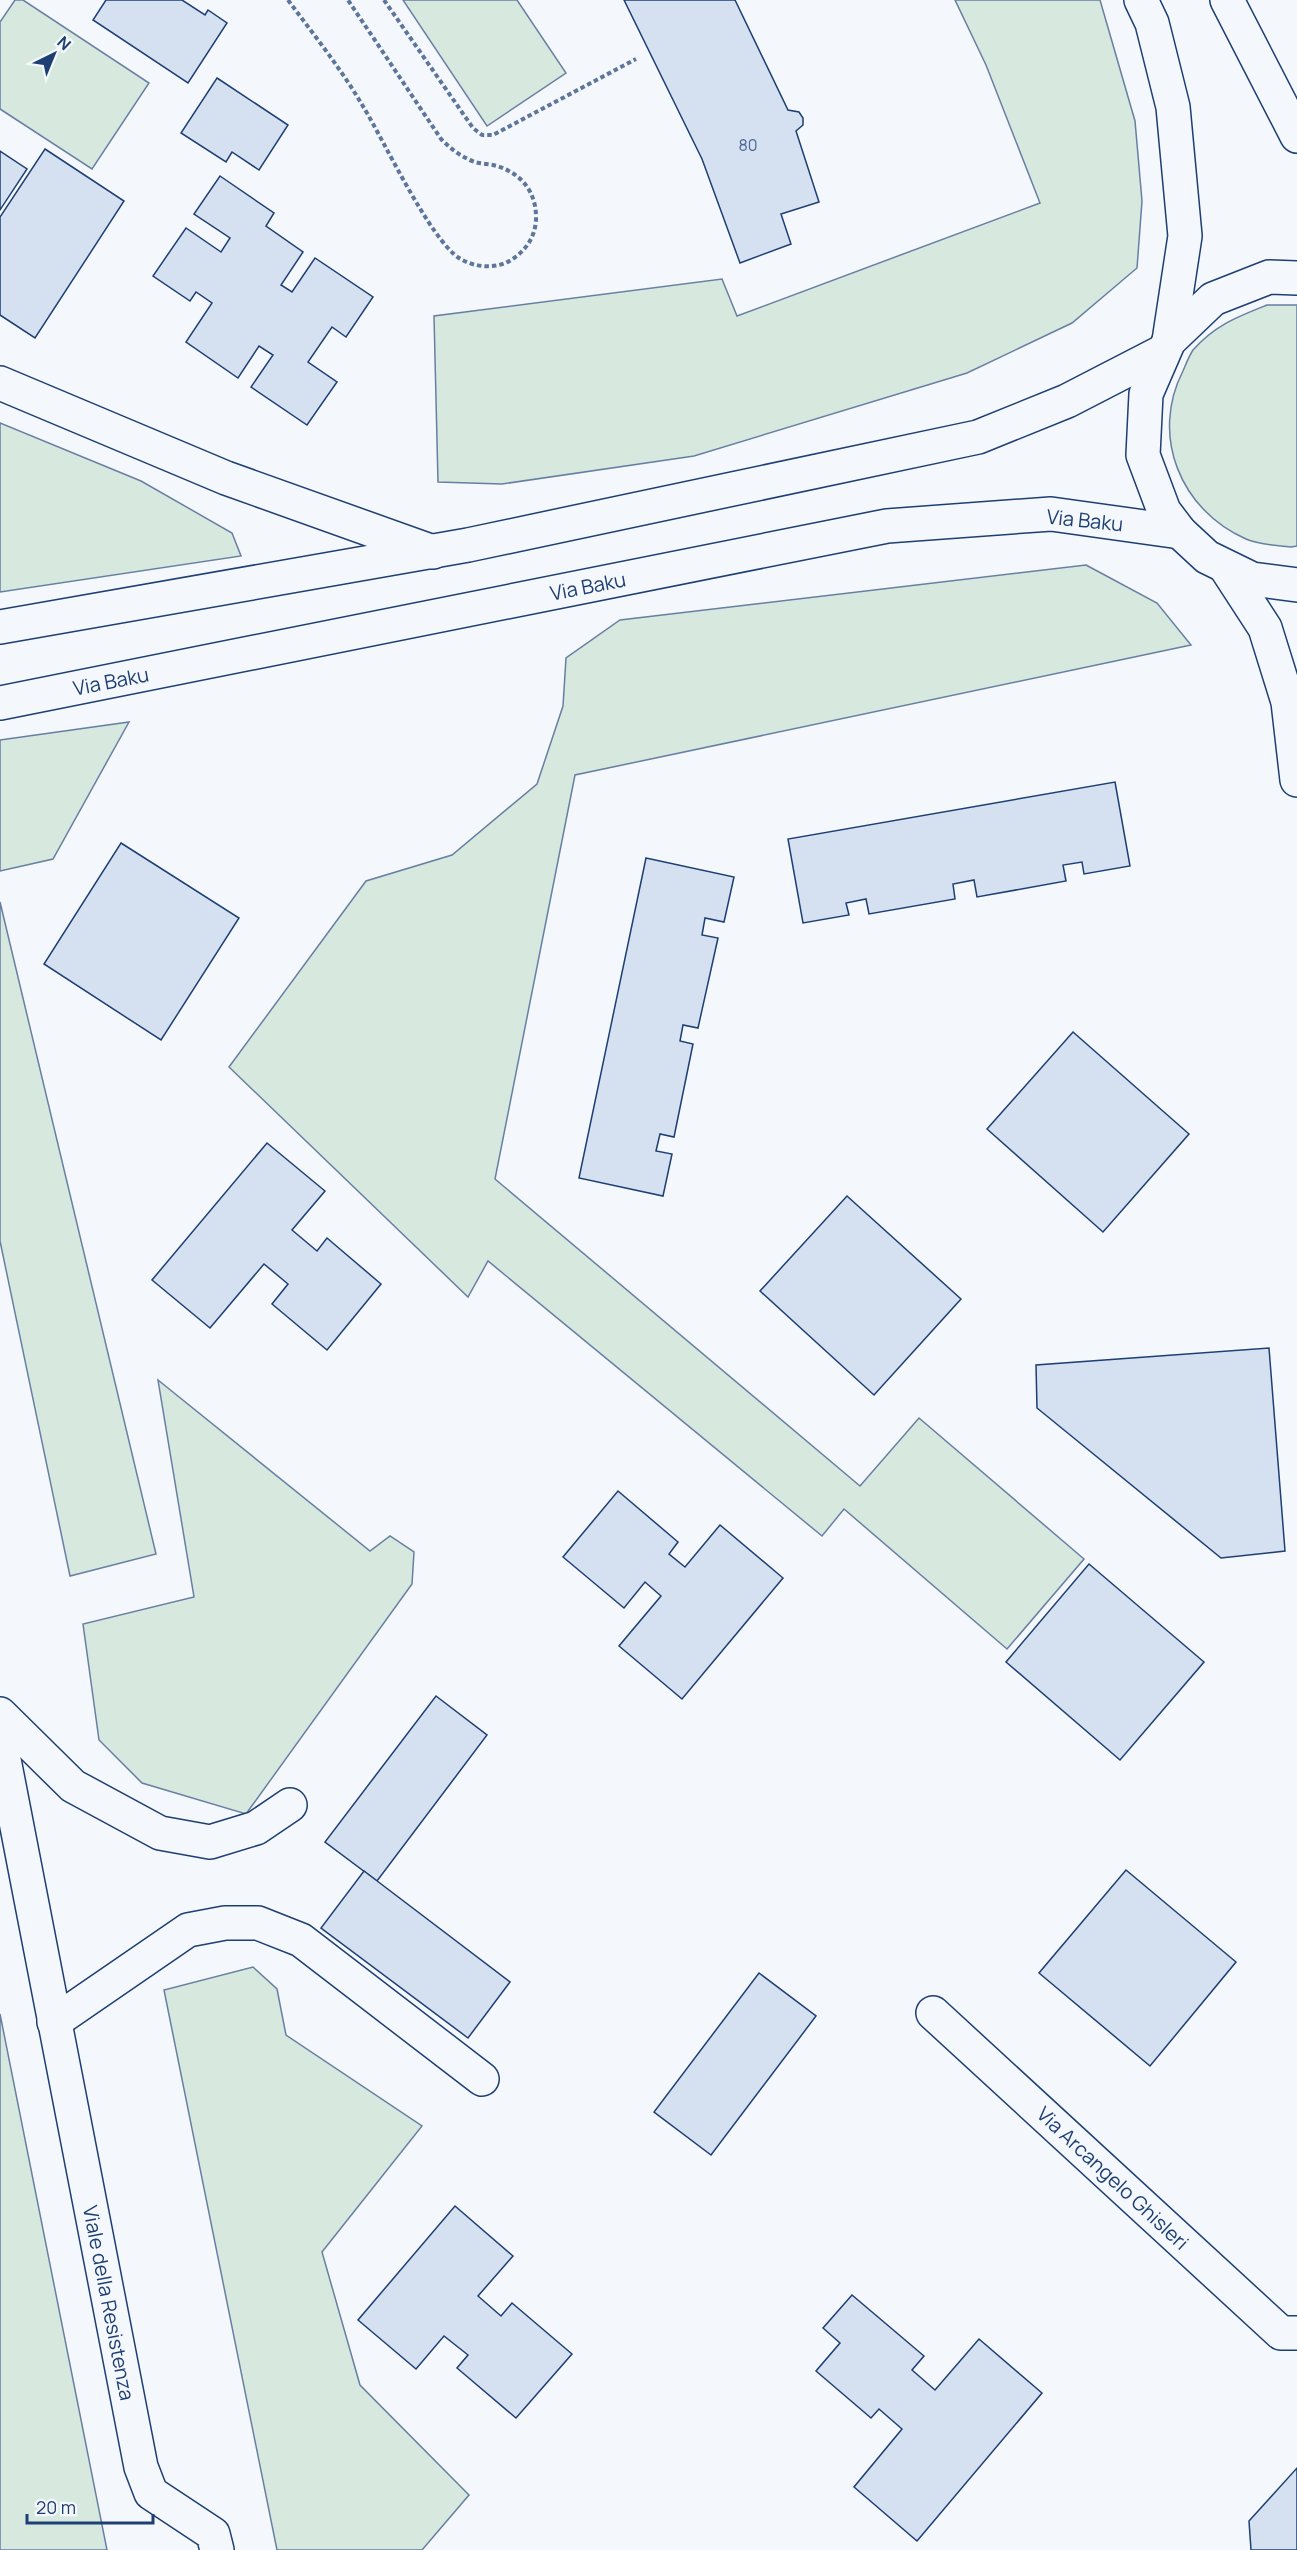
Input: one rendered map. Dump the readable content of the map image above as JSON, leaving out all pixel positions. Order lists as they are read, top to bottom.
{
  "streets": {
    "street": ["Via Baku", "Via Arcangelo Ghisleri", "Viale della Resistenza"]
  },
  "house_numbers": ["80"],
  "scale_bar": "20 m",
  "north": "top right"
}
